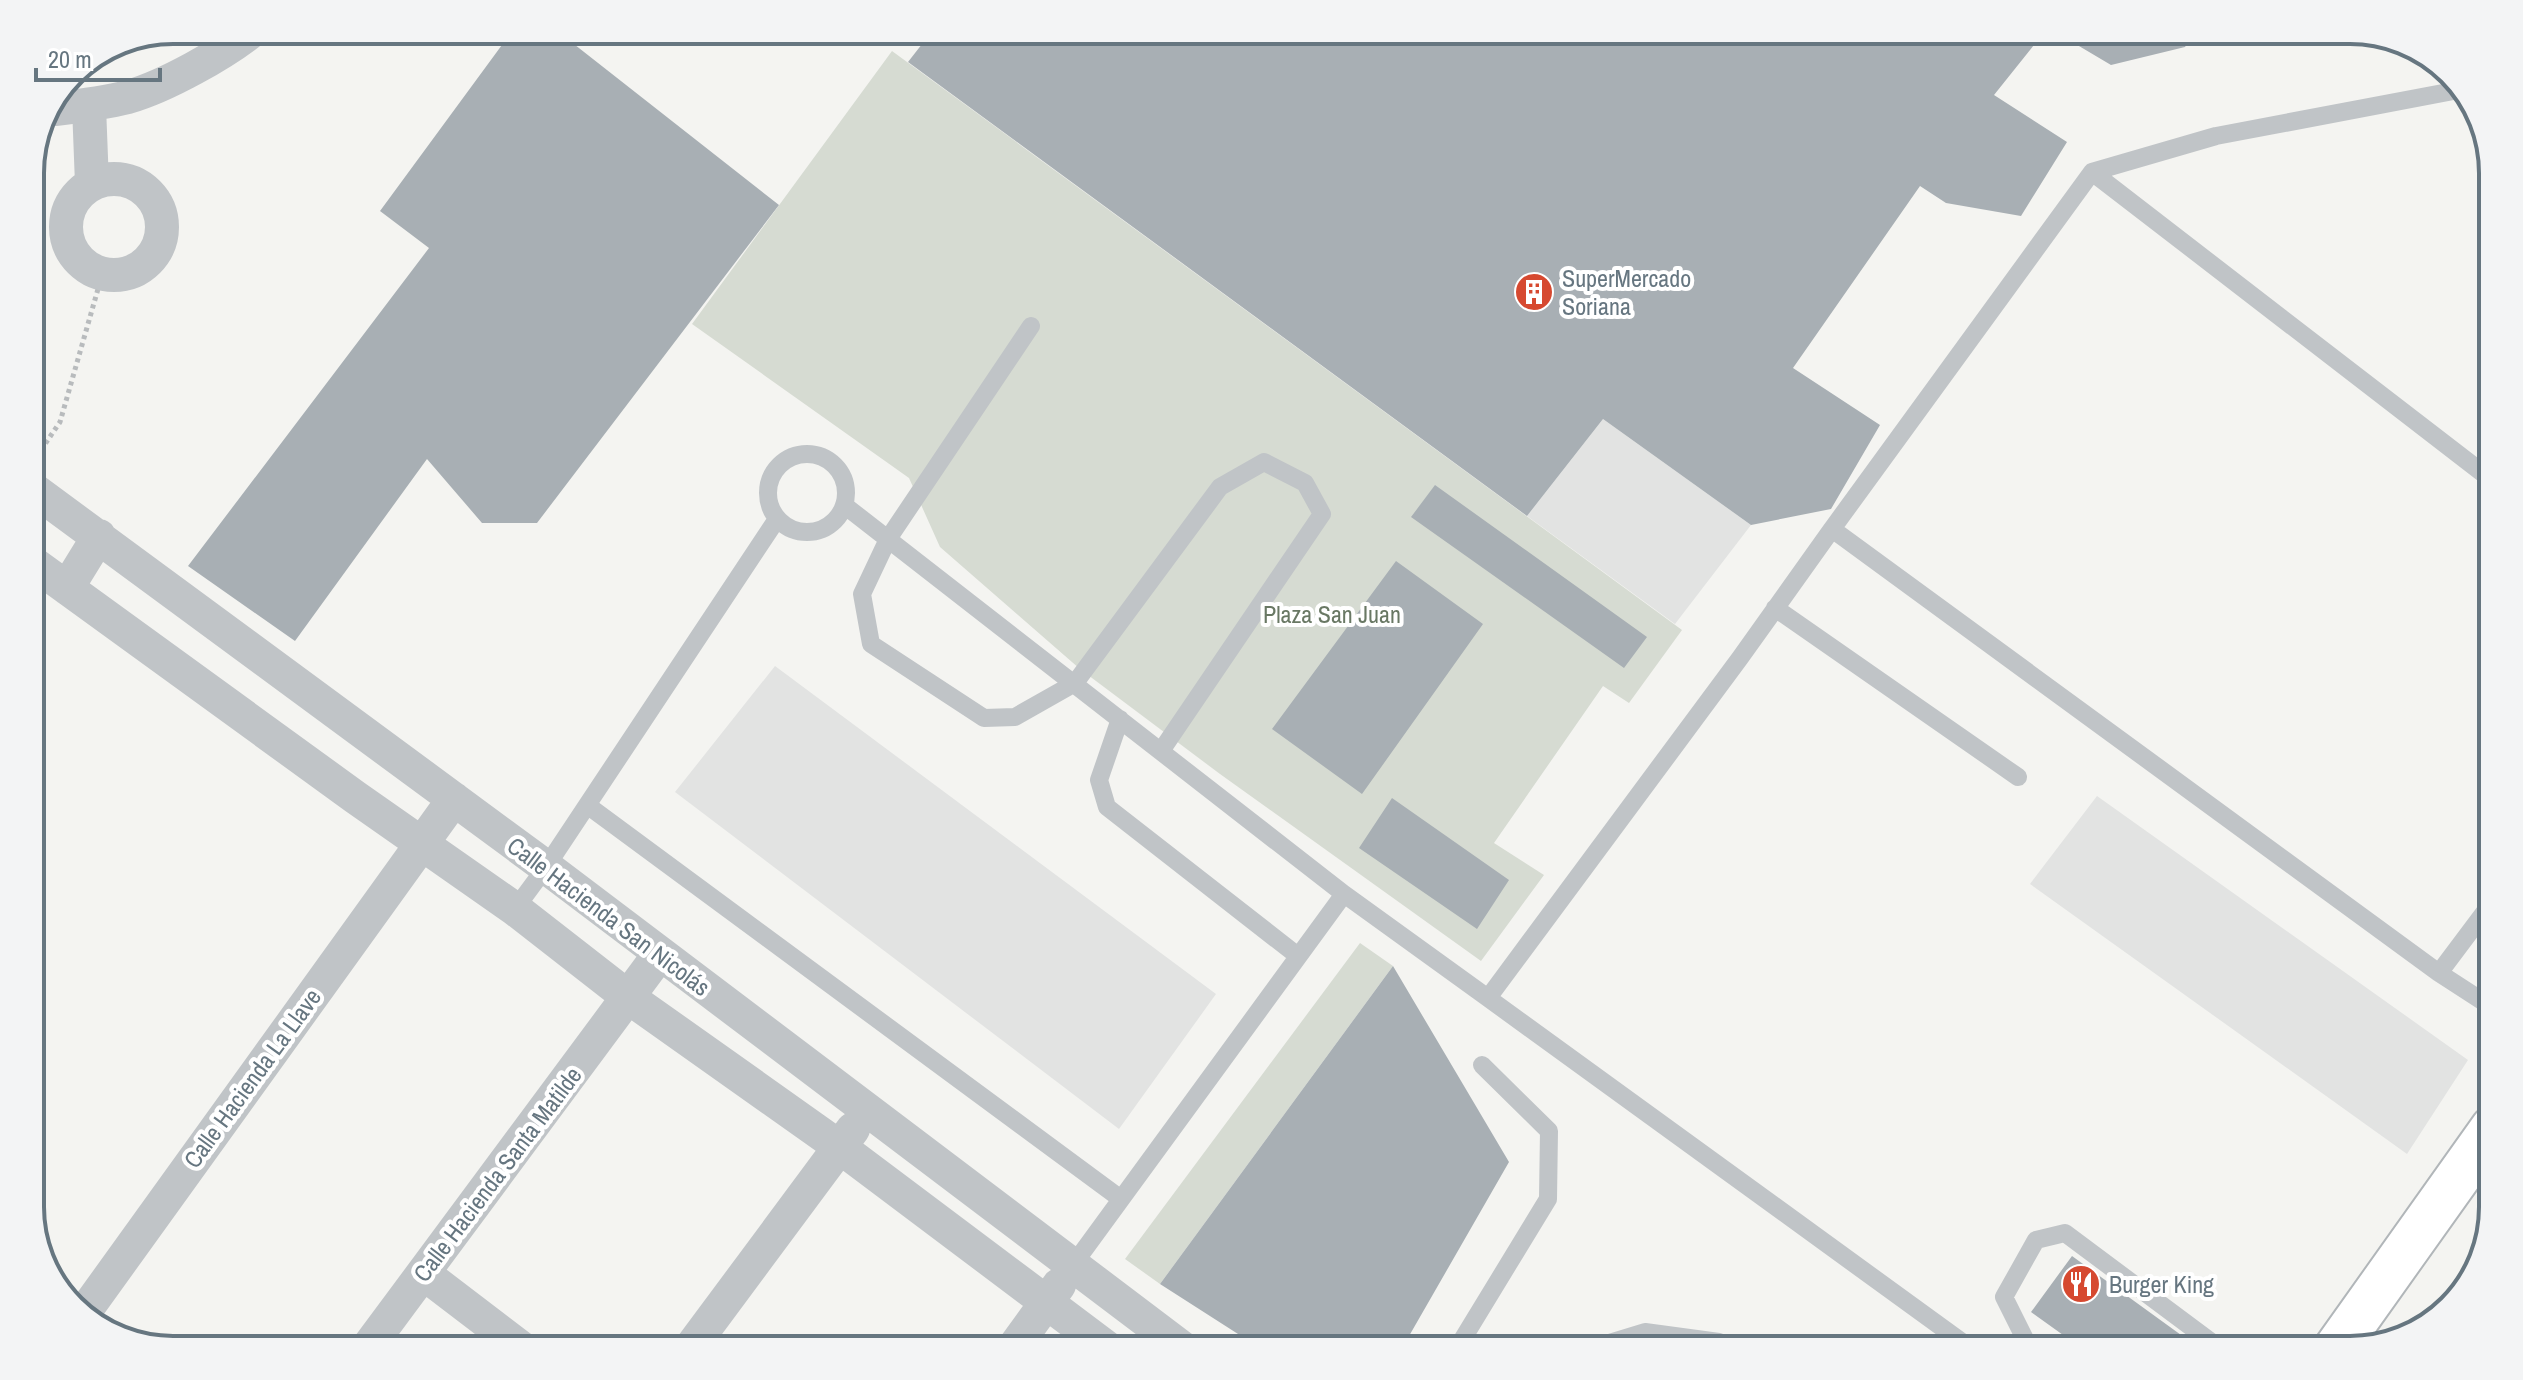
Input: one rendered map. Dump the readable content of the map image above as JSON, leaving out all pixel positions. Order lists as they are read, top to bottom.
{
  "streets": {
    "street": ["Calle Hacienda San Nicolás", "Calle Hacienda La Llave", "Calle Hacienda Santa Matilde"]
  },
  "crossings": [
    ["Calle Hacienda San Nicolás", "Calle Hacienda La Llave"],
    ["Calle Hacienda San Nicolás", "Calle Hacienda Santa Matilde"]
  ],
  "parks": ["Plaza San Juan"],
  "places": {
    "building": ["SuperMercado Soriana"],
    "restaurant": ["Burger King"]
  },
  "scale_bar": "20 m"
}
